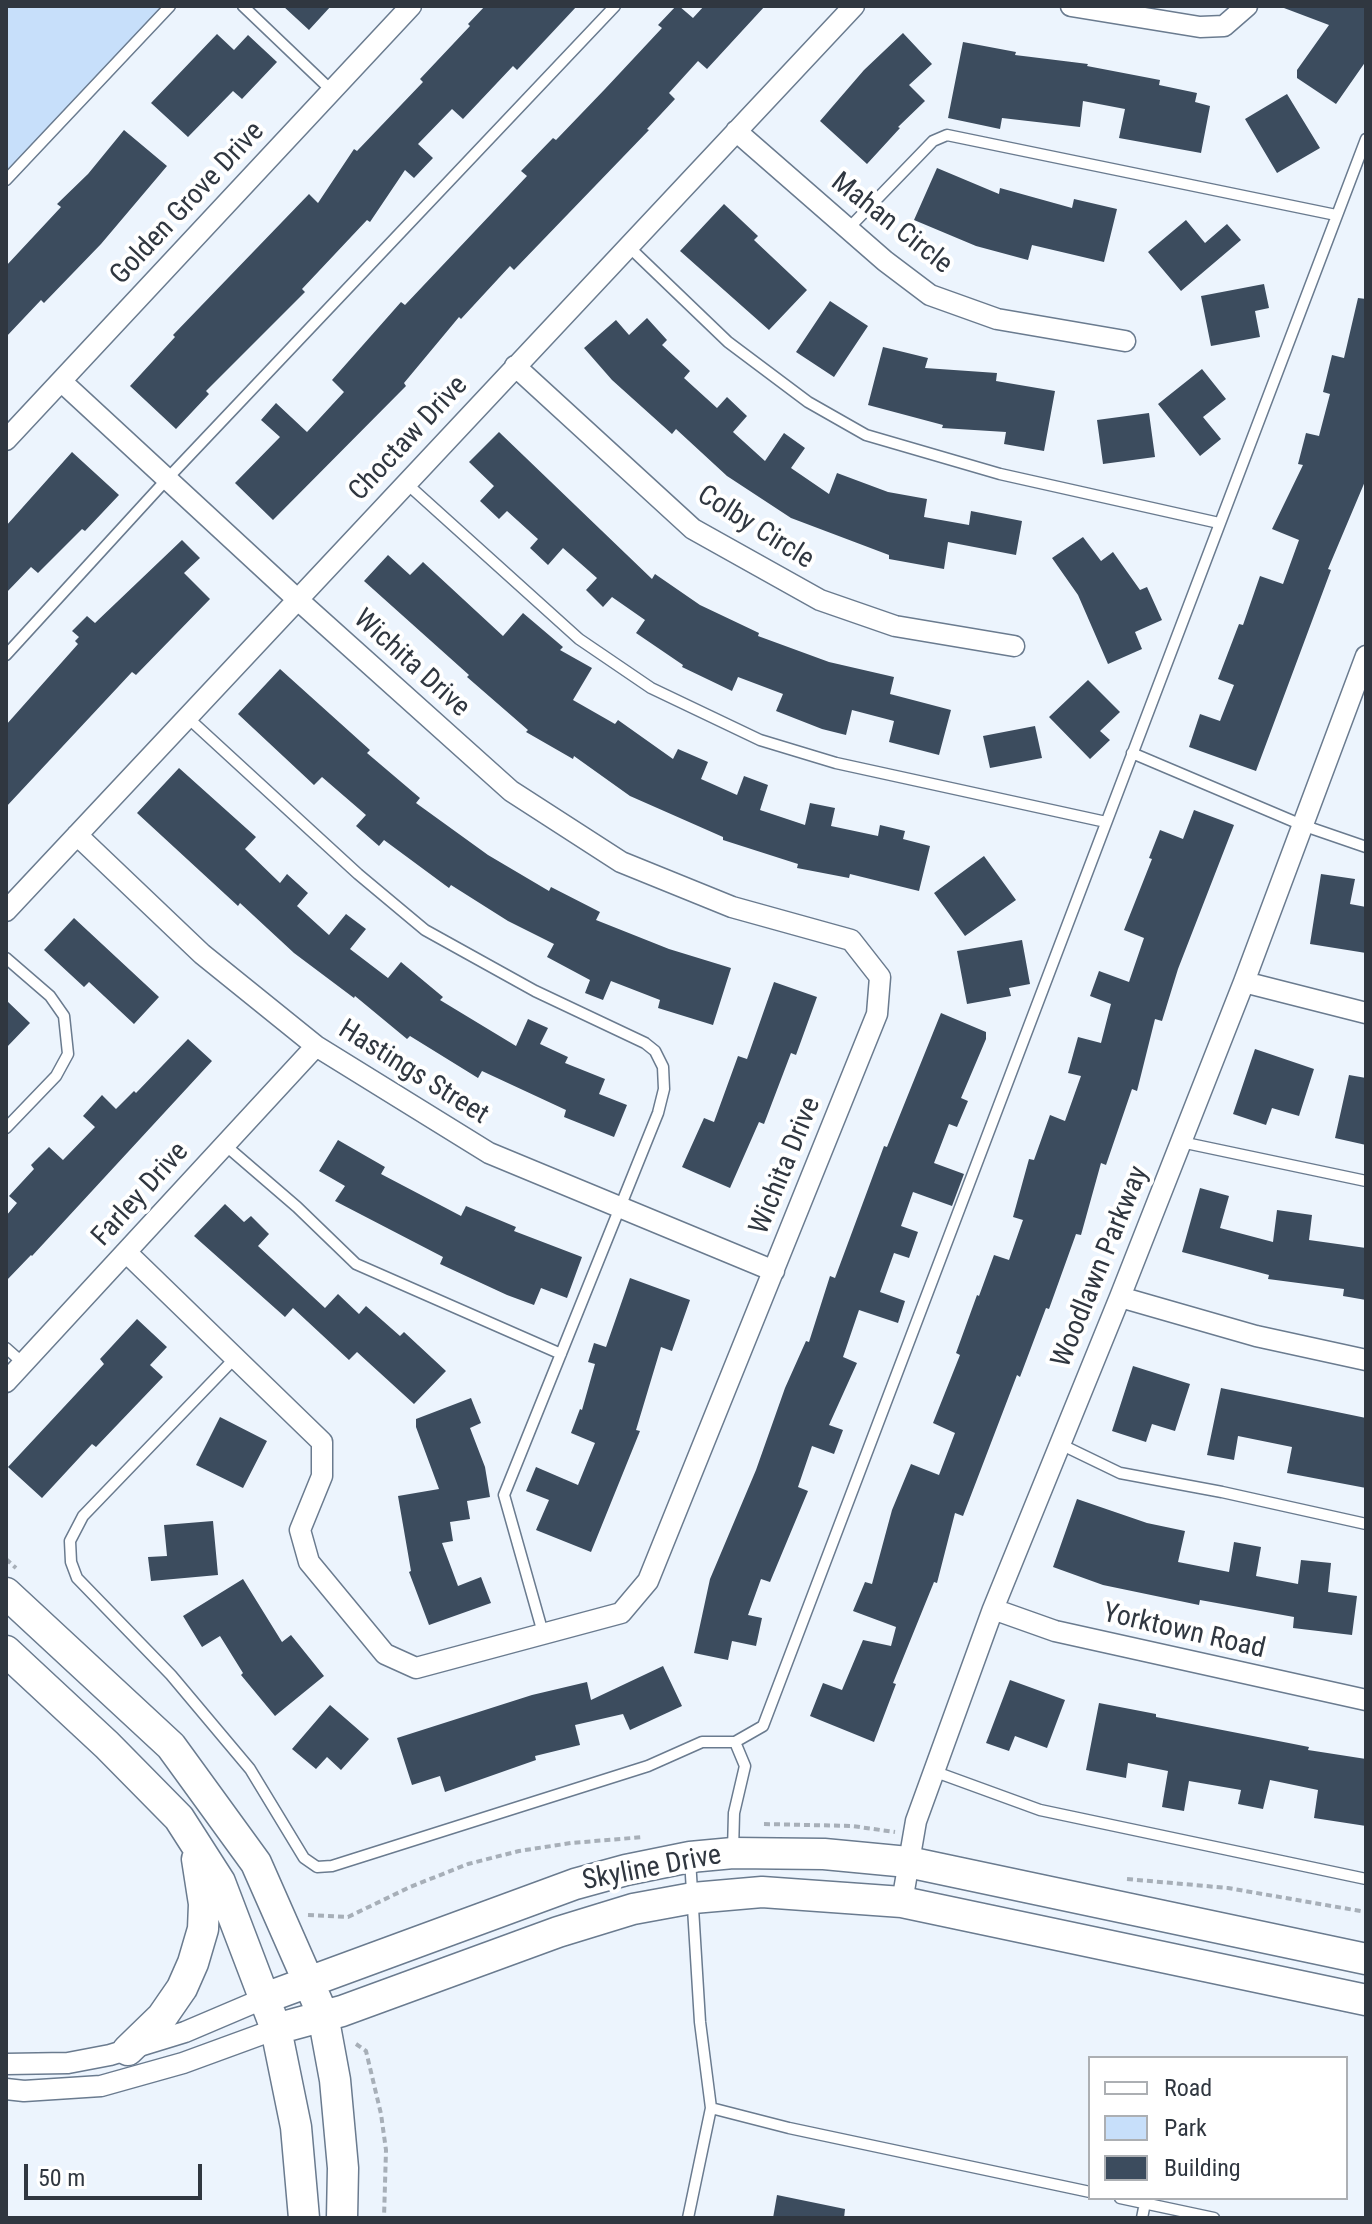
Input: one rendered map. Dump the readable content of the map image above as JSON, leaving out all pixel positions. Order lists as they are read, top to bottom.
{
  "streets": {
    "main road": ["Skyline Drive"],
    "street": [
      "Golden Grove Drive",
      "Mahan Circle",
      "Choctaw Drive",
      "Colby Circle",
      "Wichita Drive",
      "Hastings Street",
      "Farley Drive",
      "Woodlawn Parkway",
      "Yorktown Road"
    ]
  },
  "crossings": [
    ["Golden Grove Drive", "Wichita Drive"],
    ["Mahan Circle", "Choctaw Drive"],
    ["Choctaw Drive", "Colby Circle"],
    ["Choctaw Drive", "Wichita Drive"],
    ["Choctaw Drive", "Hastings Street"],
    ["Wichita Drive", "Hastings Street"],
    ["Wichita Drive", "Farley Drive"],
    ["Hastings Street", "Farley Drive"],
    ["Woodlawn Parkway", "Yorktown Road"],
    ["Woodlawn Parkway", "Skyline Drive"]
  ],
  "legend": ["Road", "Park", "Building"],
  "scale_bar": "50 m"
}
